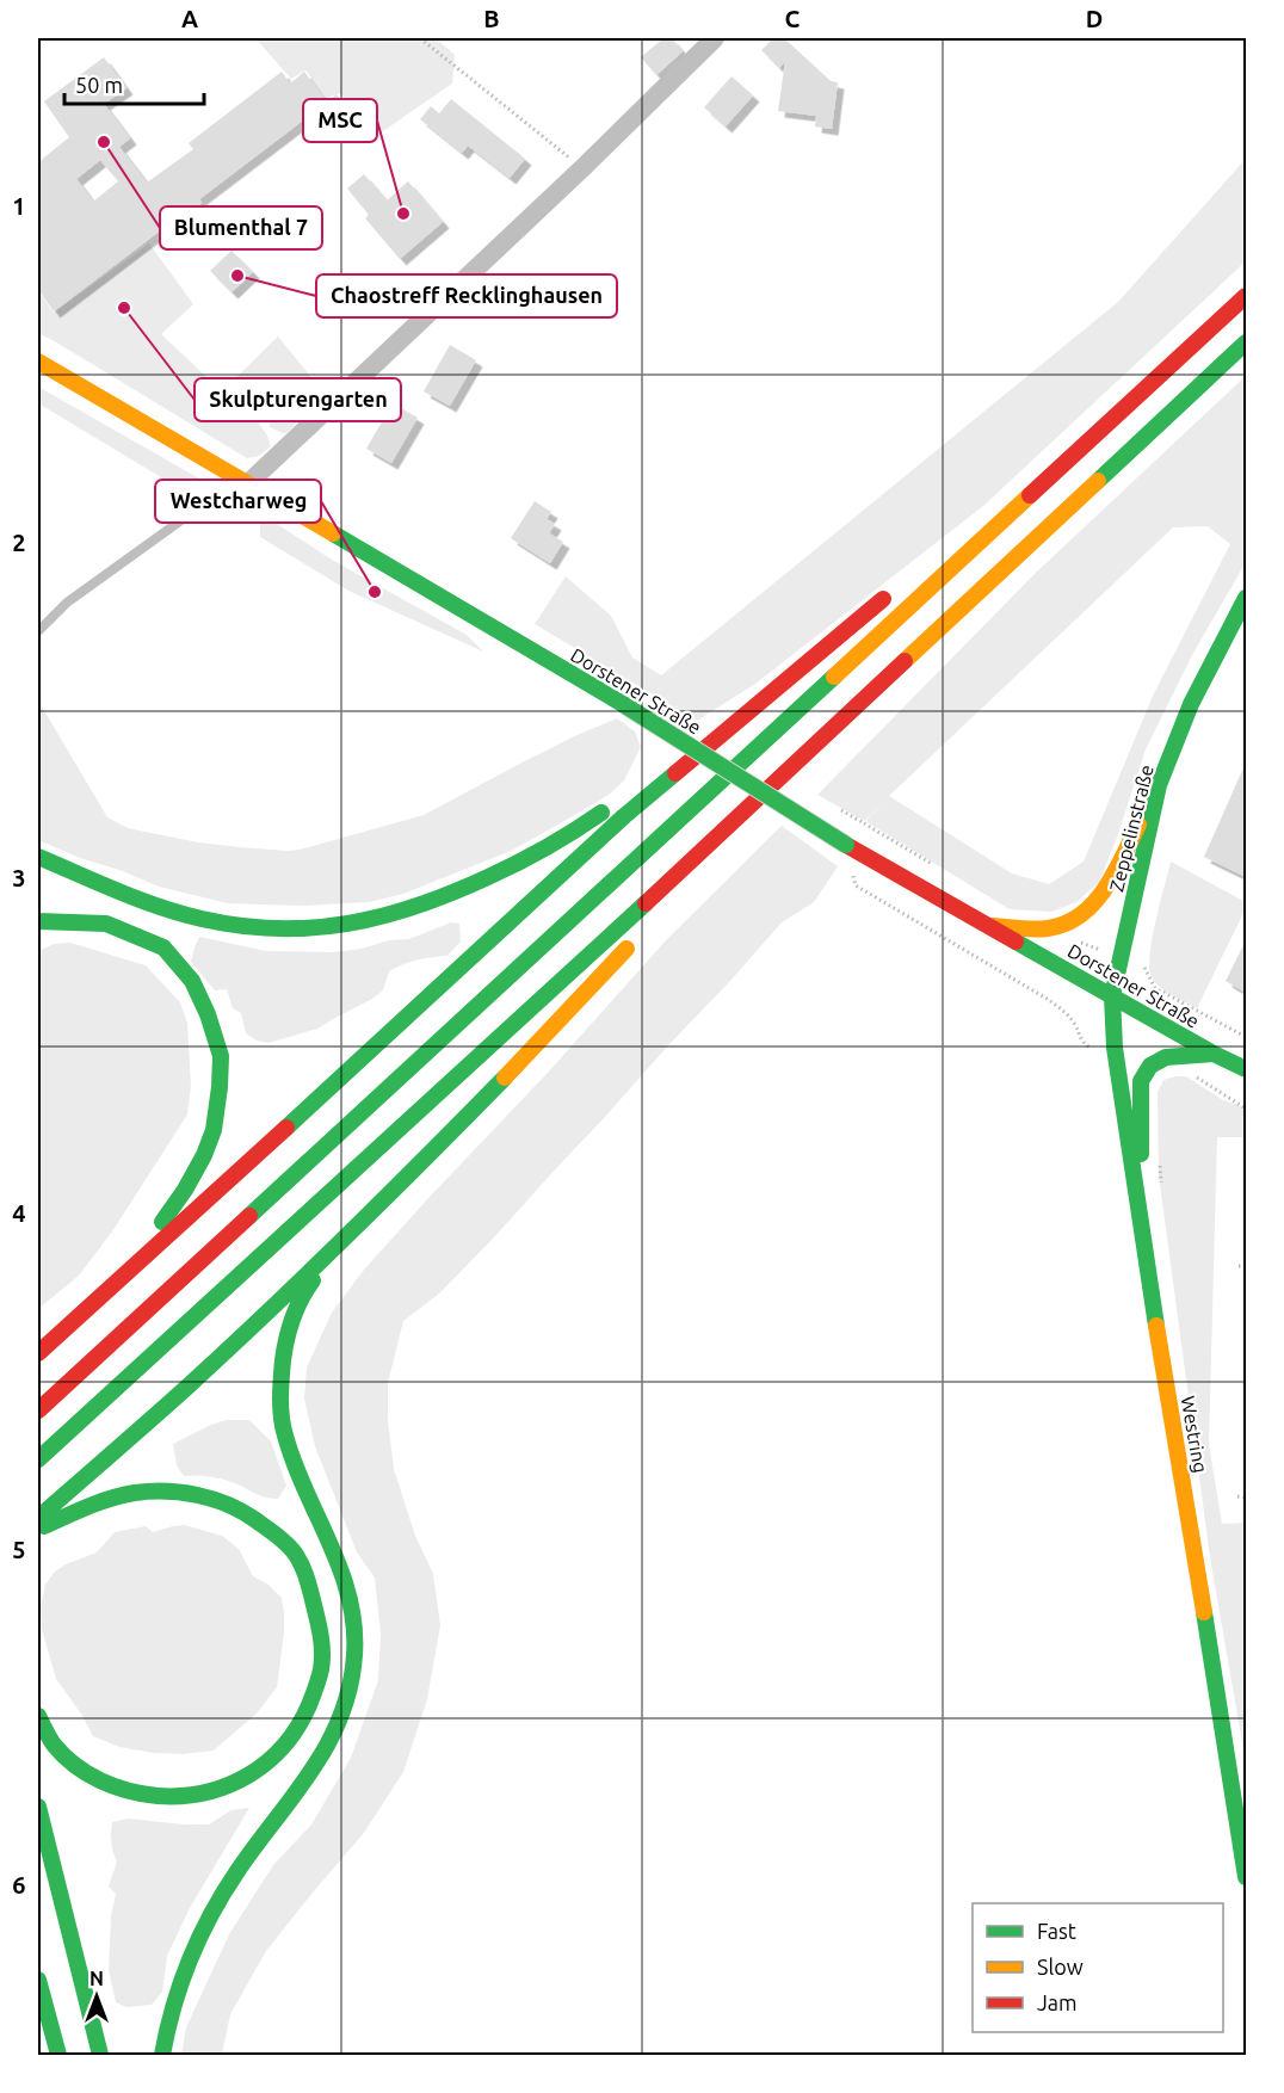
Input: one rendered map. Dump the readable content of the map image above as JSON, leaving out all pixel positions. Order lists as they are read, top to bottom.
{
  "streets": {
    "main road": ["Dorstener Straße", "Zeppelinstraße", "Westring"]
  },
  "crossings": [
    ["Dorstener Straße", "Zeppelinstraße"],
    ["Dorstener Straße", "Westring"],
    ["Zeppelinstraße", "Westring"]
  ],
  "places": [
    "Blumenthal 7",
    "MSC",
    "Chaostreff Recklinghausen",
    "Skulpturengarten",
    "Westcharweg"
  ],
  "legend": ["Fast", "Slow", "Jam"],
  "scale_bar": "50 m",
  "north": "top",
  "grid": {
    "columns": [
      "A",
      "B",
      "C",
      "D"
    ],
    "rows": [
      "1",
      "2",
      "3",
      "4",
      "5",
      "6"
    ]
  }
}
